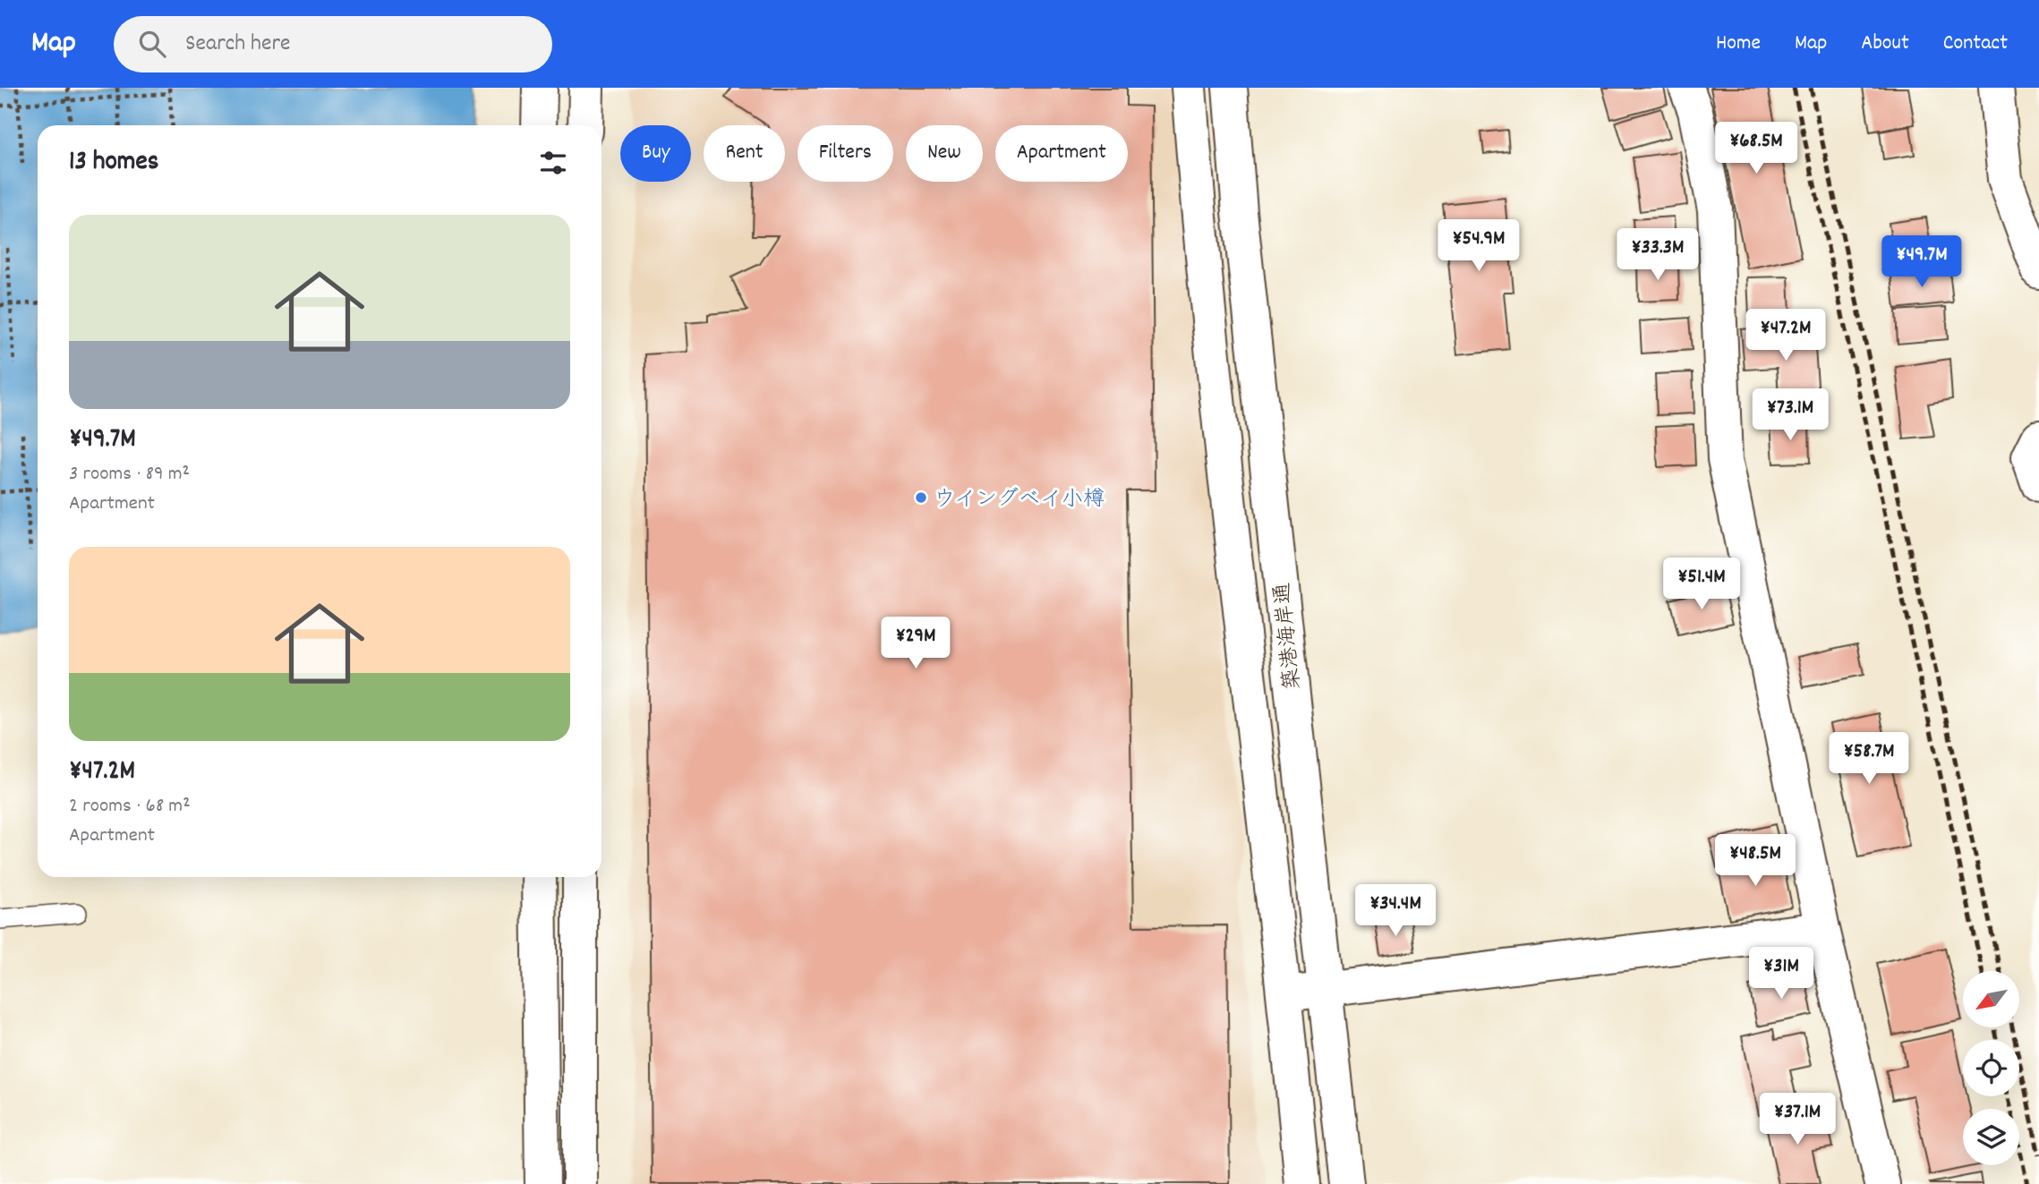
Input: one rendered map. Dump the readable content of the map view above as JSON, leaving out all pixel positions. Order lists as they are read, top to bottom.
{
  "streets": {
    "street": ["築港海岸通"]
  },
  "places": ["ウイングベイ小樽"],
  "north": "bottom left",
  "page": {
    "header": "Map",
    "search": "Search here",
    "nav": [
      "Home",
      "Map",
      "About",
      "Contact"
    ],
    "price": [
      "¥68.5M",
      "¥54.9M",
      "¥33.3M",
      "¥49.7M",
      "¥47.2M",
      "¥73.1M",
      "¥51.4M",
      "¥29M",
      "¥58.7M",
      "¥48.5M",
      "¥34.4M",
      "¥31M",
      "¥37.1M"
    ],
    "chip": [
      "Buy",
      "Rent",
      "Filters",
      "New",
      "Apartment"
    ],
    "heading": "13 homes",
    "list": [
      {
        "name": "¥49.7M",
        "note": "3 rooms · 89 m² · Apartment"
      },
      {
        "name": "¥47.2M",
        "note": "2 rooms · 68 m² · Apartment"
      }
    ]
  }
}
